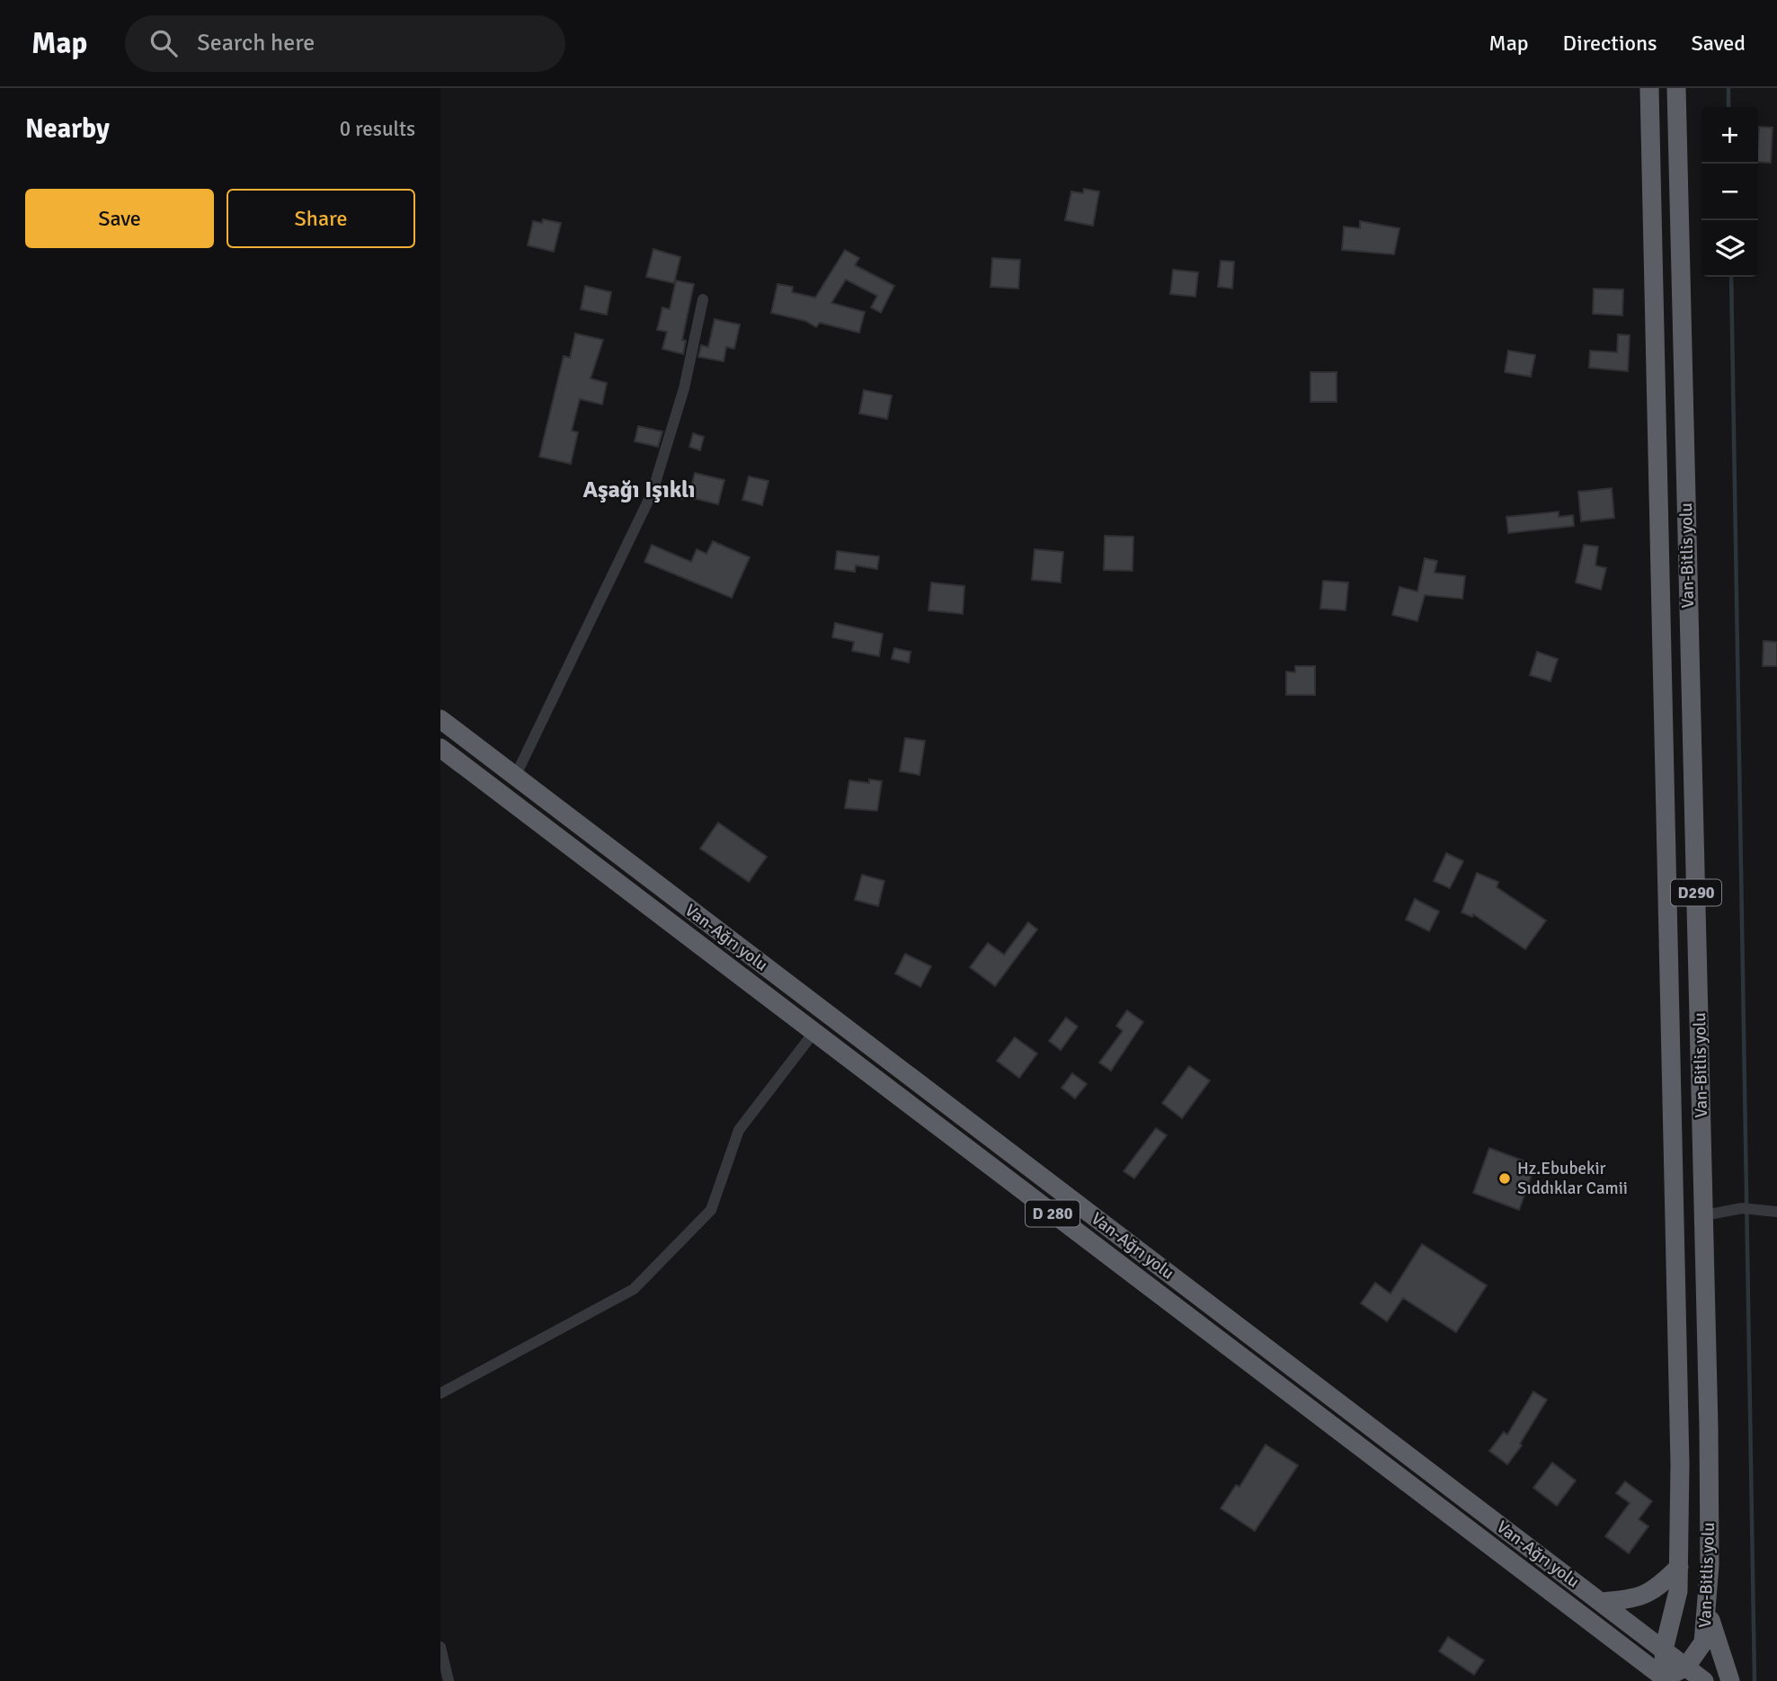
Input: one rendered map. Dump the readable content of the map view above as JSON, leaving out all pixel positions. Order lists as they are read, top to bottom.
{
  "streets": {
    "highway": [
      "Van-Bitlis yolu",
      "D290",
      "Van-Ağrı yolu",
      "D 280"
    ]
  },
  "crossings": [
    ["Van-Bitlis yolu", "Van-Ağrı yolu"]
  ],
  "districts": ["Aşağı Işıklı"],
  "places": ["Hz.Ebubekir Sıddıklar Camii"],
  "page": {
    "header": "Map",
    "search": "Search here",
    "nav": ["Map", "Directions", "Saved"],
    "heading": ["Nearby", "0 results"],
    "map_buttons": ["+", "−"],
    "buttons": ["Save", "Share"]
  }
}
